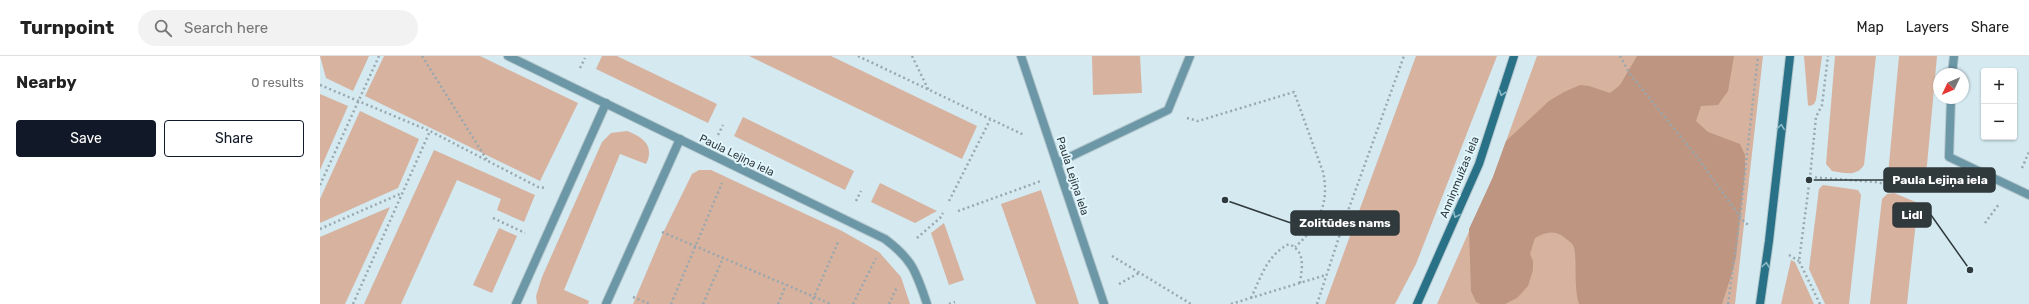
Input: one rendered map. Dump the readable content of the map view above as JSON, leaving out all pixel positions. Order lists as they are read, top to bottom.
{
  "streets": {
    "street": ["Paula Lejiņa iela", "Anniņmuižas iela"]
  },
  "one_way": ["Anniņmuižas iela"],
  "places": ["Paula Lejiņa iela", "Zolitūdes nams", "Lidl"],
  "north": "bottom left",
  "page": {
    "header": "Turnpoint",
    "search": "Search here",
    "nav": ["Map", "Layers", "Share"],
    "heading": ["Nearby", "0 results"],
    "map_buttons": ["+", "−"],
    "buttons": ["Save", "Share"]
  }
}
